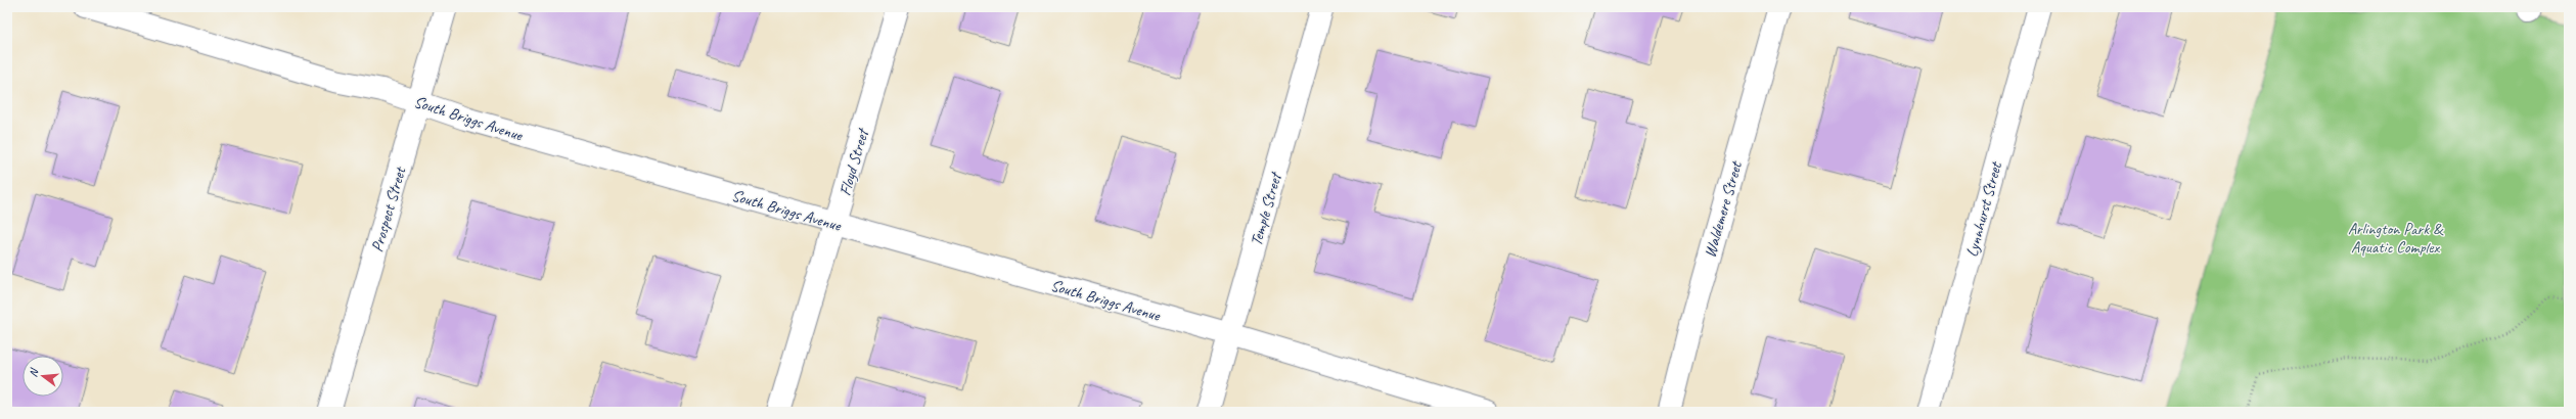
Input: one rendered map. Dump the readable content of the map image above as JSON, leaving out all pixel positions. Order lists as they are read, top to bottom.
{
  "streets": {
    "street": [
      "South Briggs Avenue",
      "Floyd Street",
      "Prospect Street",
      "Temple Street",
      "Waldemere Street",
      "Lynnhurst Street"
    ]
  },
  "crossings": [
    ["South Briggs Avenue", "Floyd Street"],
    ["South Briggs Avenue", "Prospect Street"],
    ["South Briggs Avenue", "Temple Street"]
  ],
  "parks": ["Arlington Park & Aquatic Complex"],
  "north": "left"
}
